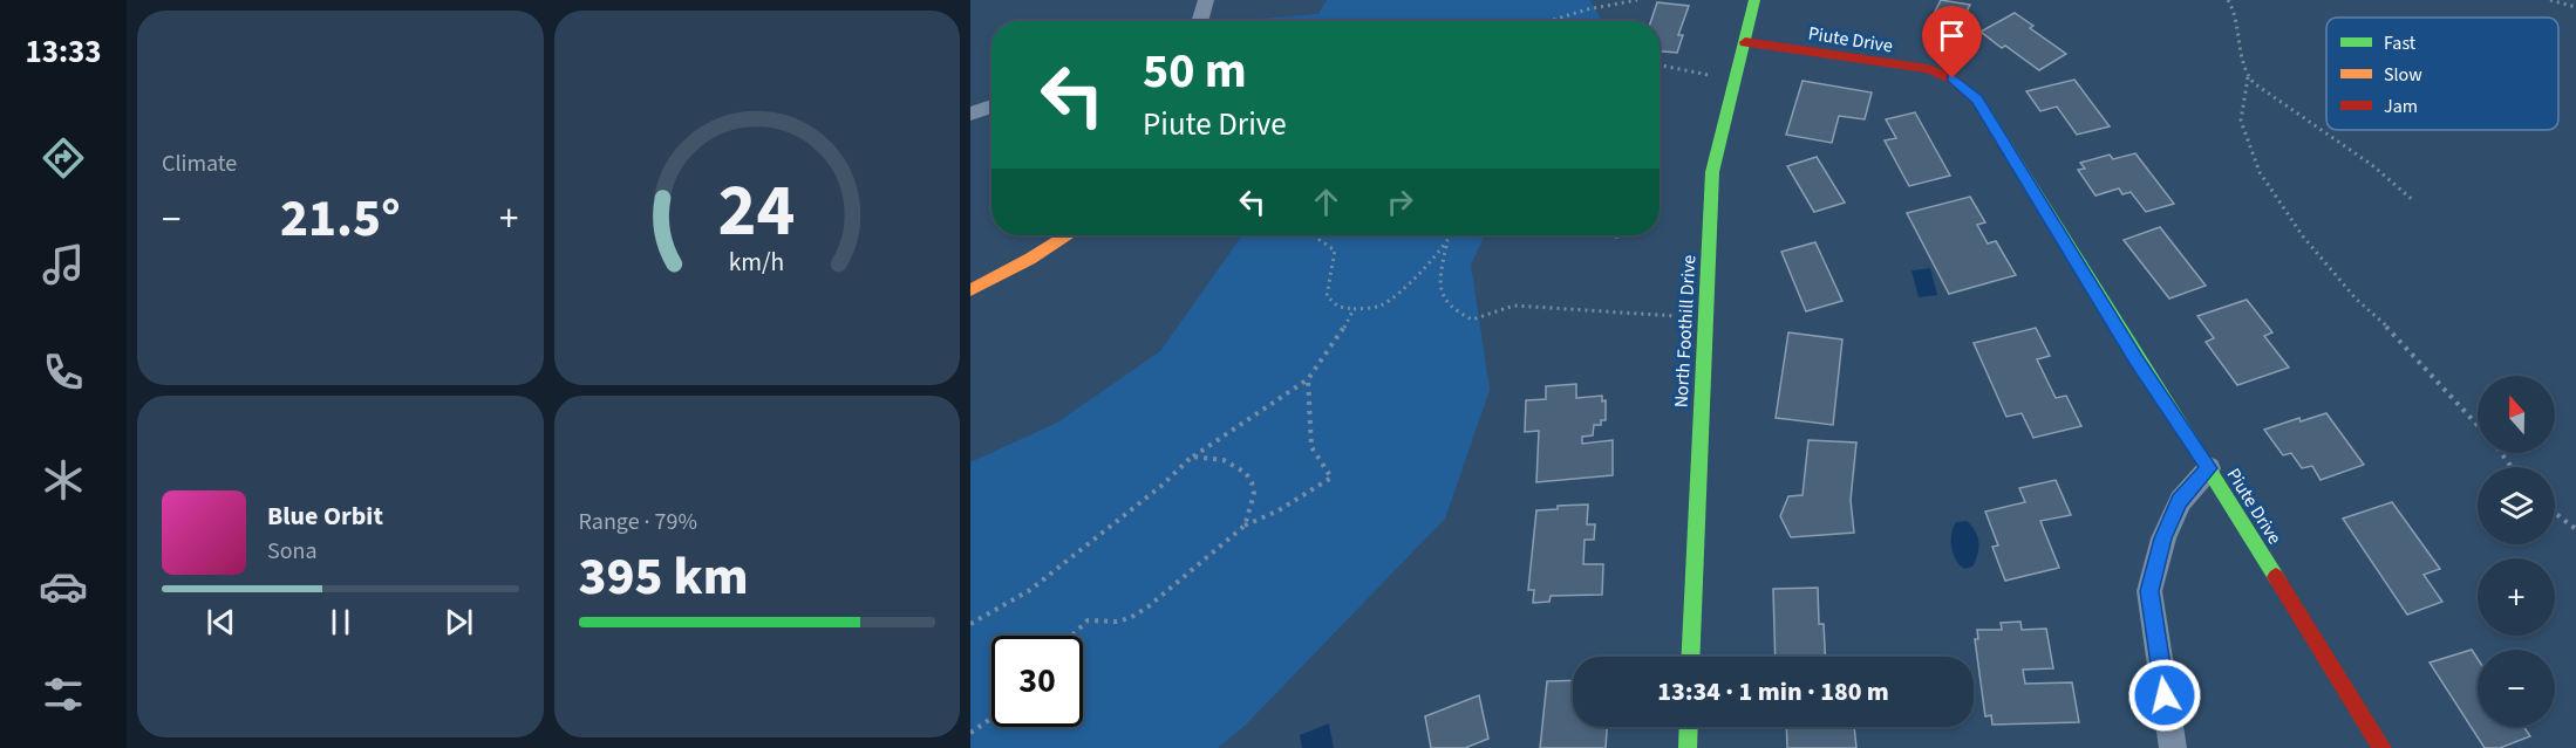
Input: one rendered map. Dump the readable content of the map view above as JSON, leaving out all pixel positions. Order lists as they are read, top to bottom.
{
  "streets": {
    "street": ["Piute Drive", "North Foothill Drive"]
  },
  "crossings": [
    ["Piute Drive", "North Foothill Drive"]
  ],
  "legend": ["Fast", "Slow", "Jam"],
  "north": "top",
  "page": {
    "tabs": "13:33",
    "tile": [
      "Climate",
      ["Range · 79%", "395 km"]
    ],
    "turn": ["50 m", "Piute Drive"],
    "heat": ["−", "21.5°", "+"],
    "map_buttons": ["+", "−"],
    "song": ["Blue Orbit", "Sona"],
    "limit": "30",
    "trip": "13:34 · 1 min · 180 m",
    "gauge": ["24", "km/h"]
  }
}
